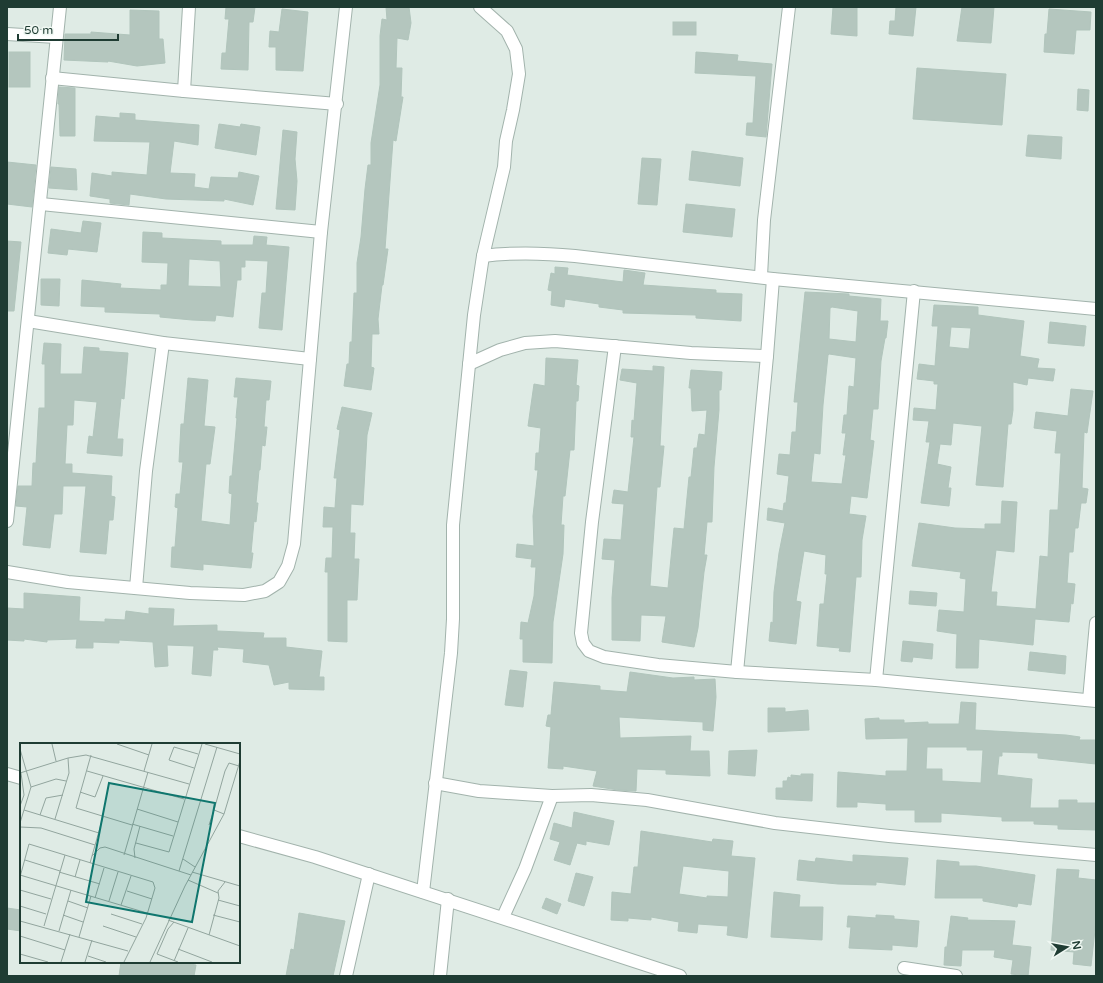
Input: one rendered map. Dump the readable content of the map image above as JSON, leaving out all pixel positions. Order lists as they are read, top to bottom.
{
  "scale_bar": "50 m",
  "north": "right"
}
